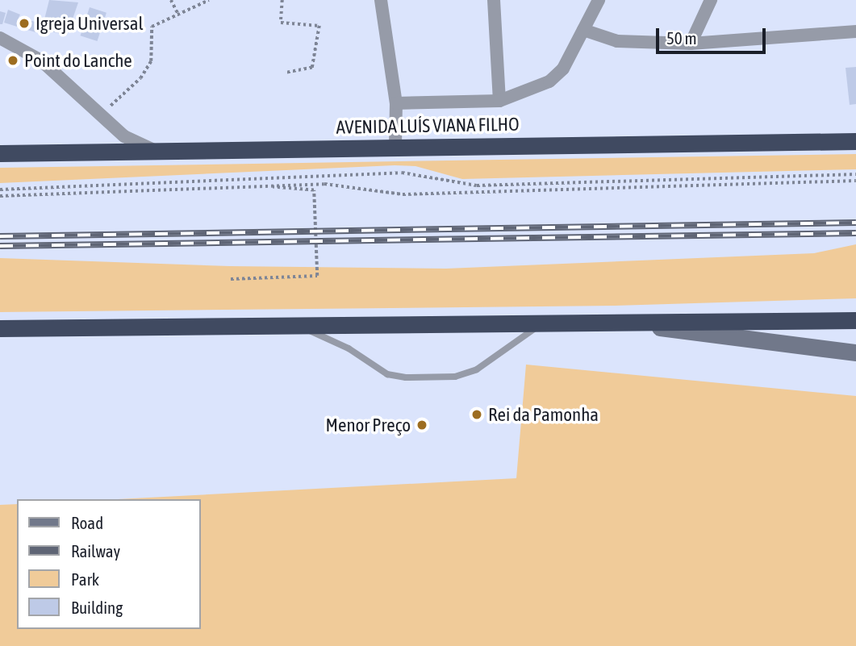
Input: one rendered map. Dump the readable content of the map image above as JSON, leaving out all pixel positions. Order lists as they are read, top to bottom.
{
  "streets": {
    "highway": ["AVENIDA LUÍS VIANA FILHO"]
  },
  "places": [
    "Igreja Universal",
    "Point do Lanche",
    "Rei da Pamonha",
    "Menor Preço"
  ],
  "legend": [
    "Road",
    "Railway",
    "Park",
    "Building"
  ],
  "scale_bar": "50 m"
}
